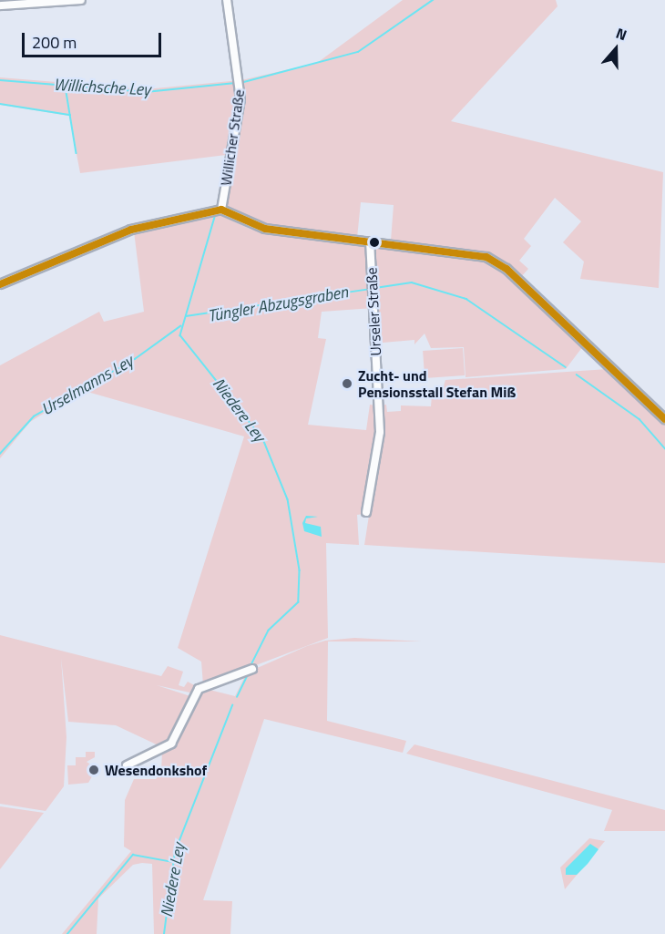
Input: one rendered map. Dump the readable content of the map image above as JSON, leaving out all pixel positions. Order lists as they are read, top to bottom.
{
  "streets": {
    "street": ["Willicher Straße", "Urseler Straße"]
  },
  "water": [
    "Willichsche Ley",
    "Tüngler Abzugsgraben",
    "Urselmanns Ley",
    "Niedere Ley"
  ],
  "places": ["Zucht- und Pensionsstall Stefan Miß", "Wesendonkshof"],
  "scale_bar": "200 m",
  "north": "top"
}
